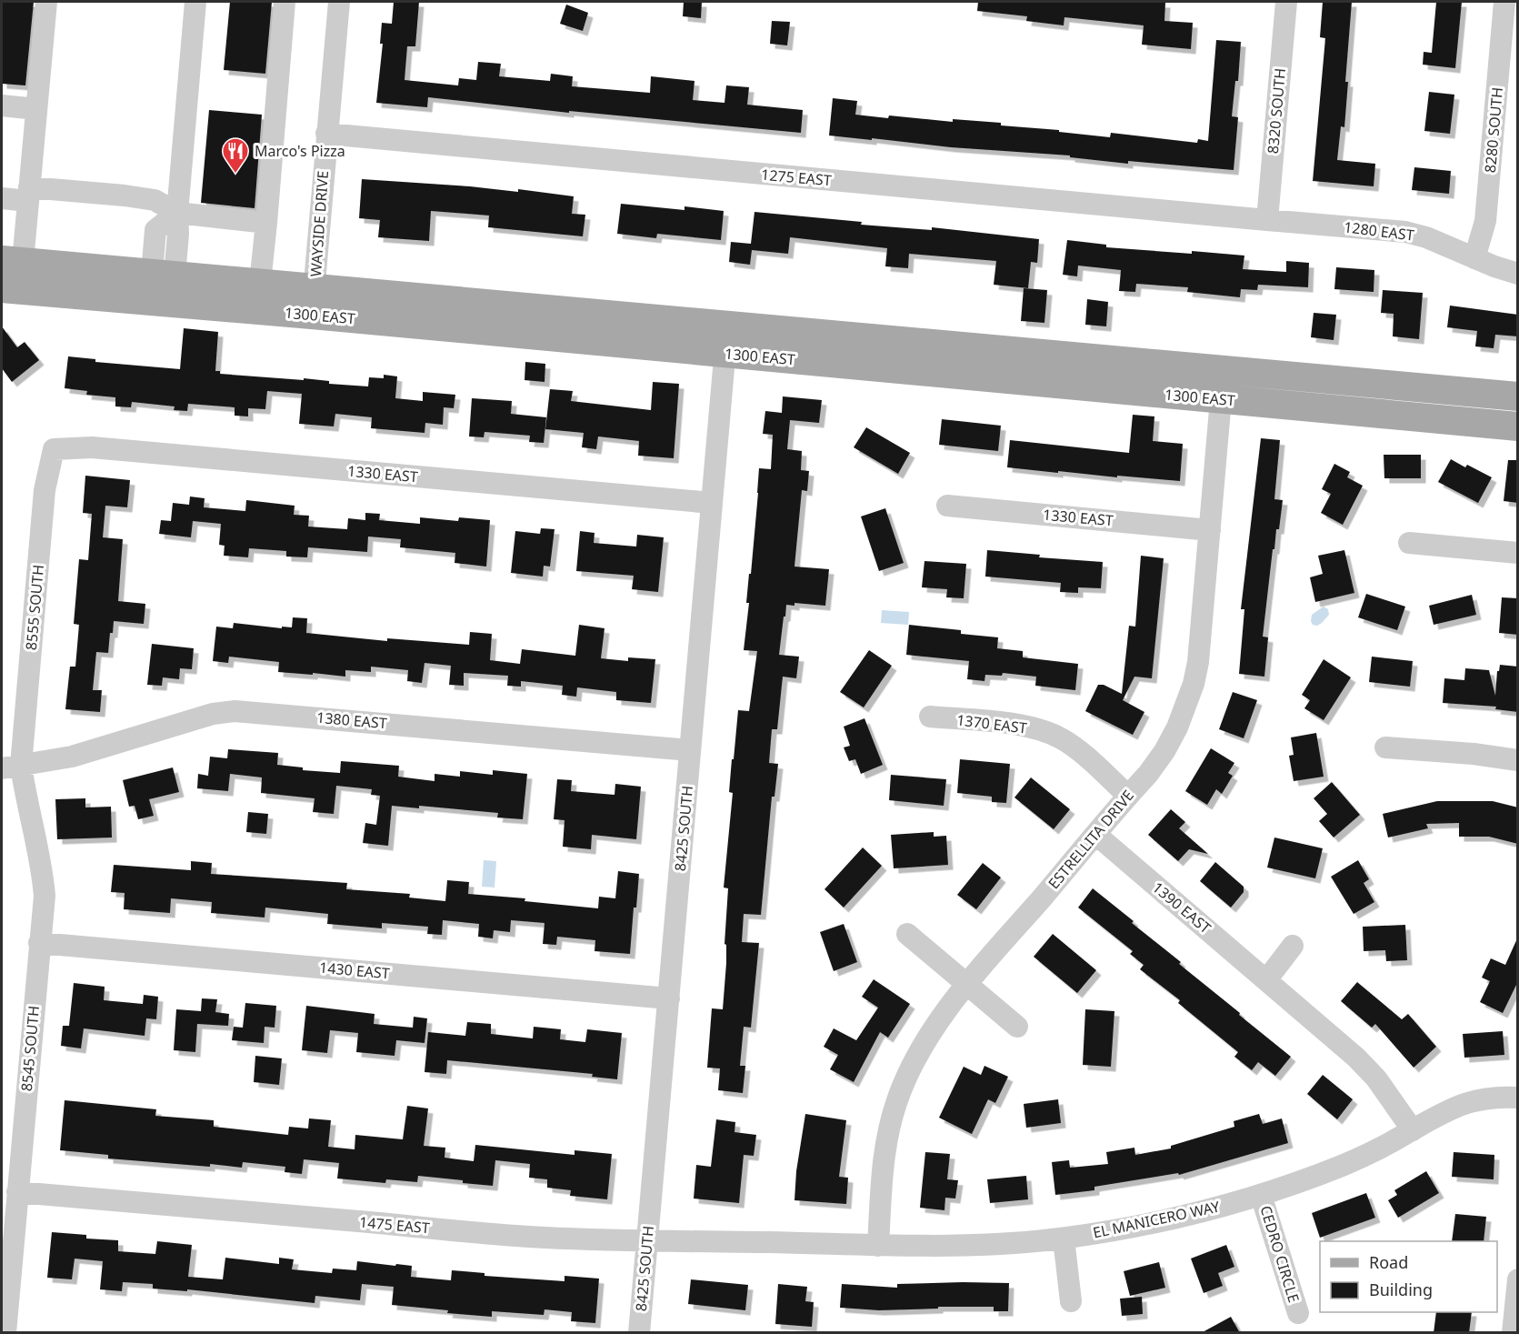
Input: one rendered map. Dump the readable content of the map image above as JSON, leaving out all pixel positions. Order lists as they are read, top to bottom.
{
  "streets": {
    "main road": ["1300 EAST"],
    "street": [
      "8320 SOUTH",
      "8280 SOUTH",
      "1275 EAST",
      "WAYSIDE DRIVE",
      "1280 EAST",
      "1330 EAST",
      "8555 SOUTH",
      "1380 EAST",
      "1370 EAST",
      "8425 SOUTH",
      "ESTRELLITA DRIVE",
      "1390 EAST",
      "1430 EAST",
      "8545 SOUTH",
      "EL MANICERO WAY",
      "1475 EAST",
      "CEDRO CIRCLE"
    ]
  },
  "crossings": [
    ["8320 SOUTH", "1275 EAST"],
    ["8320 SOUTH", "1280 EAST"],
    ["8280 SOUTH", "1280 EAST"],
    ["1275 EAST", "WAYSIDE DRIVE"],
    ["1275 EAST", "1280 EAST"],
    ["WAYSIDE DRIVE", "1300 EAST"],
    ["1300 EAST", "8425 SOUTH"],
    ["1300 EAST", "ESTRELLITA DRIVE"],
    ["1330 EAST", "8555 SOUTH"],
    ["1330 EAST", "8425 SOUTH"],
    ["1330 EAST", "ESTRELLITA DRIVE"],
    ["8555 SOUTH", "1380 EAST"],
    ["8555 SOUTH", "8545 SOUTH"],
    ["1380 EAST", "8425 SOUTH"],
    ["1380 EAST", "8545 SOUTH"],
    ["1370 EAST", "ESTRELLITA DRIVE"],
    ["8425 SOUTH", "1430 EAST"],
    ["8425 SOUTH", "1475 EAST"],
    ["ESTRELLITA DRIVE", "1390 EAST"],
    ["ESTRELLITA DRIVE", "EL MANICERO WAY"],
    ["1390 EAST", "EL MANICERO WAY"],
    ["1430 EAST", "8545 SOUTH"],
    ["8545 SOUTH", "1475 EAST"],
    ["EL MANICERO WAY", "1475 EAST"],
    ["EL MANICERO WAY", "CEDRO CIRCLE"]
  ],
  "places": {
    "restaurant": ["Marco's Pizza"]
  },
  "legend": ["Road", "Building"]
}
